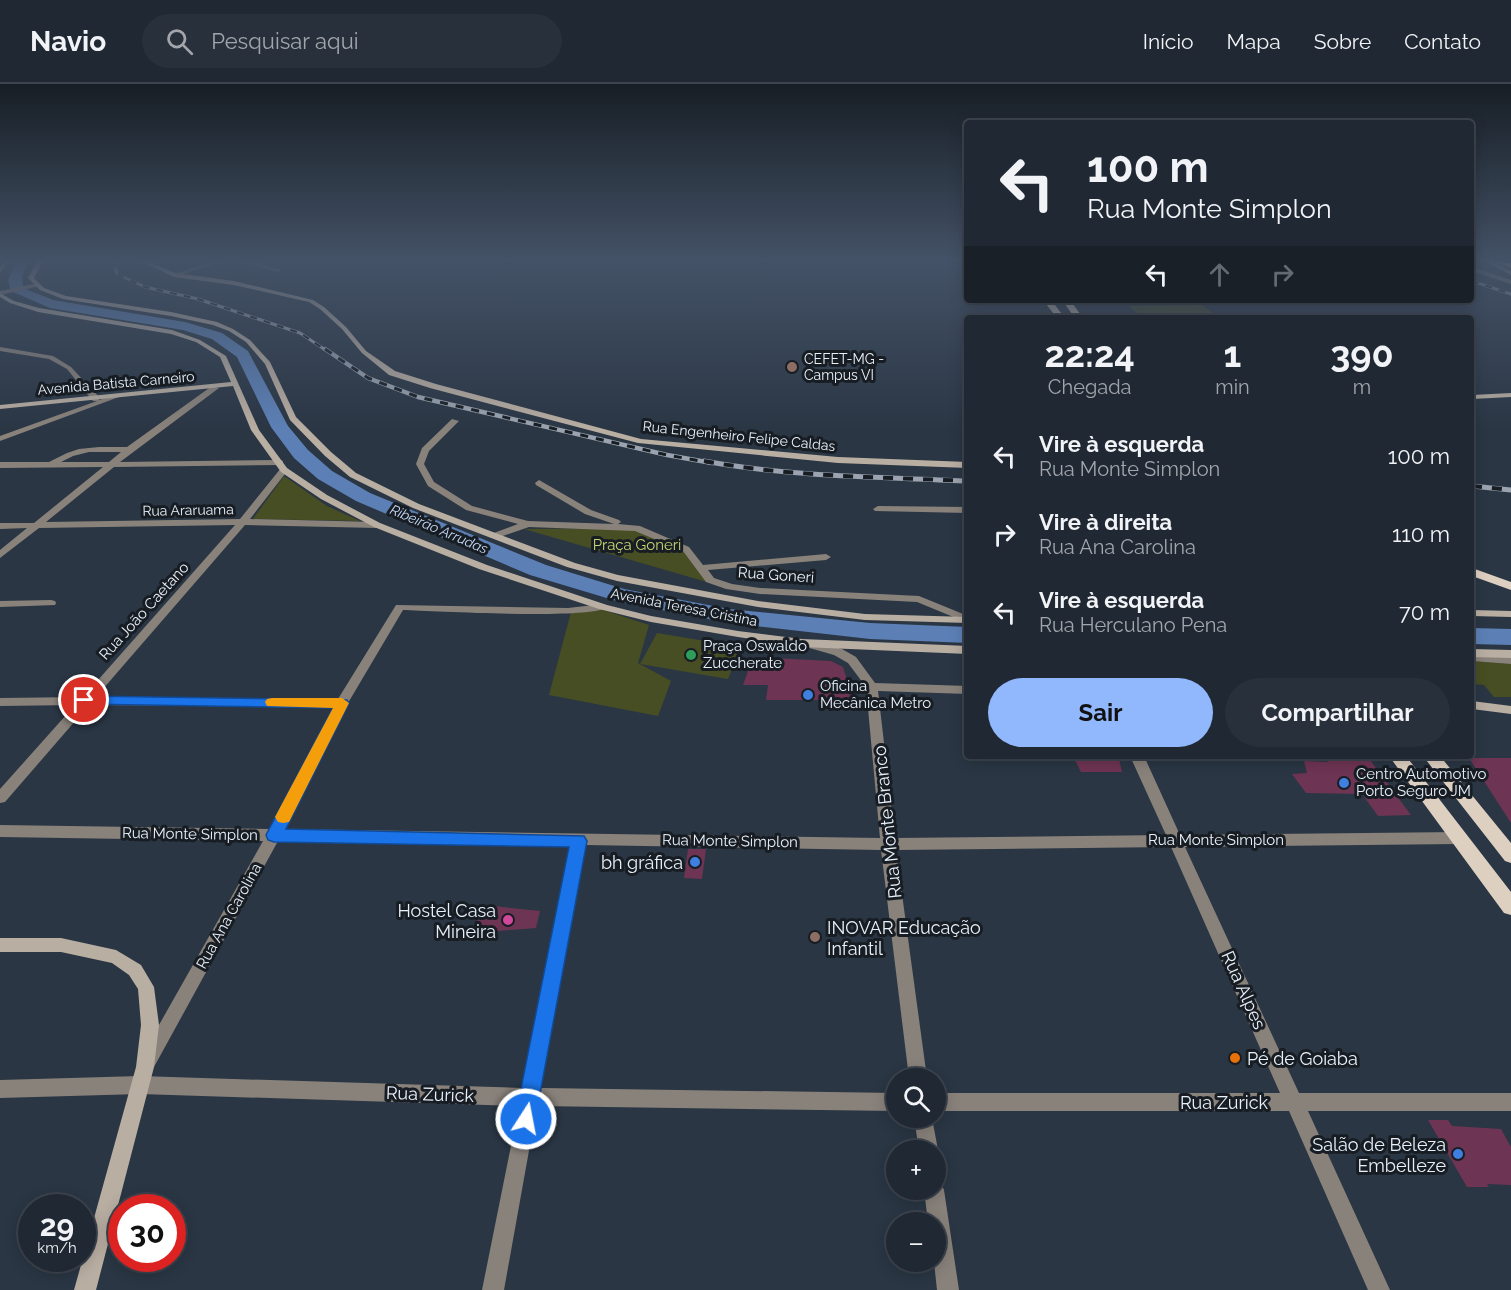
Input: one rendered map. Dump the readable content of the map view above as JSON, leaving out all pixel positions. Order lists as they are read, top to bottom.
{
  "streets": {
    "main road": ["Avenida Batista Carneiro", "Rua Engenheiro Felipe Caldas", "Avenida Teresa Cristina"],
    "street": [
      "Rua Araruama",
      "Rua Goneri",
      "Rua João Caetano",
      "Rua Monte Branco",
      "Rua Monte Simplon",
      "Rua Ana Carolina",
      "Rua Alpes",
      "Rua Zurick"
    ]
  },
  "crossings": [
    ["Avenida Batista Carneiro", "Avenida Teresa Cristina"],
    ["Rua Araruama", "Avenida Teresa Cristina"],
    ["Rua Araruama", "Rua João Caetano"],
    ["Rua Goneri", "Avenida Teresa Cristina"],
    ["Avenida Teresa Cristina", "Rua João Caetano"],
    ["Avenida Teresa Cristina", "Rua Ana Carolina"],
    ["Rua Monte Branco", "Rua Monte Simplon"],
    ["Rua Monte Simplon", "Rua Ana Carolina"],
    ["Rua Monte Simplon", "Rua Alpes"],
    ["Rua Ana Carolina", "Rua Zurick"],
    ["Rua Alpes", "Rua Zurick"]
  ],
  "water": ["Ribeirão Arrudas"],
  "parks": ["Praça Goneri"],
  "places": [
    "CEFET-MG - Campus VI",
    "Praça Oswaldo Zuccherate",
    "Oficina Mecânica Metro",
    "Centro Automotivo Porto Seguro JM",
    "bh gráfica",
    "Hostel Casa Mineira",
    "INOVAR Educação Infantil",
    "Pé de Goiaba",
    "Salão de Beleza Embelleze"
  ],
  "page": {
    "header": "Navio",
    "search": "Pesquisar aqui",
    "nav": [
      "Início",
      "Mapa",
      "Sobre",
      "Contato"
    ],
    "turn": ["100 m", "Rua Monte Simplon"],
    "eta": [
      "22:24",
      "Chegada",
      "1",
      "min",
      "390",
      "m"
    ],
    "list": [
      {
        "name": "Vire à esquerda",
        "note": "Rua Monte Simplon",
        "value": "100 m"
      },
      {
        "name": "Vire à direita",
        "note": "Rua Ana Carolina",
        "value": "110 m"
      },
      {
        "name": "Vire à esquerda",
        "note": "Rua Herculano Pena",
        "value": "70 m"
      }
    ],
    "buttons": ["Sair", "Compartilhar"],
    "map_buttons": ["+", "−"],
    "speed": "29 km/h",
    "limit": "30"
  }
}
